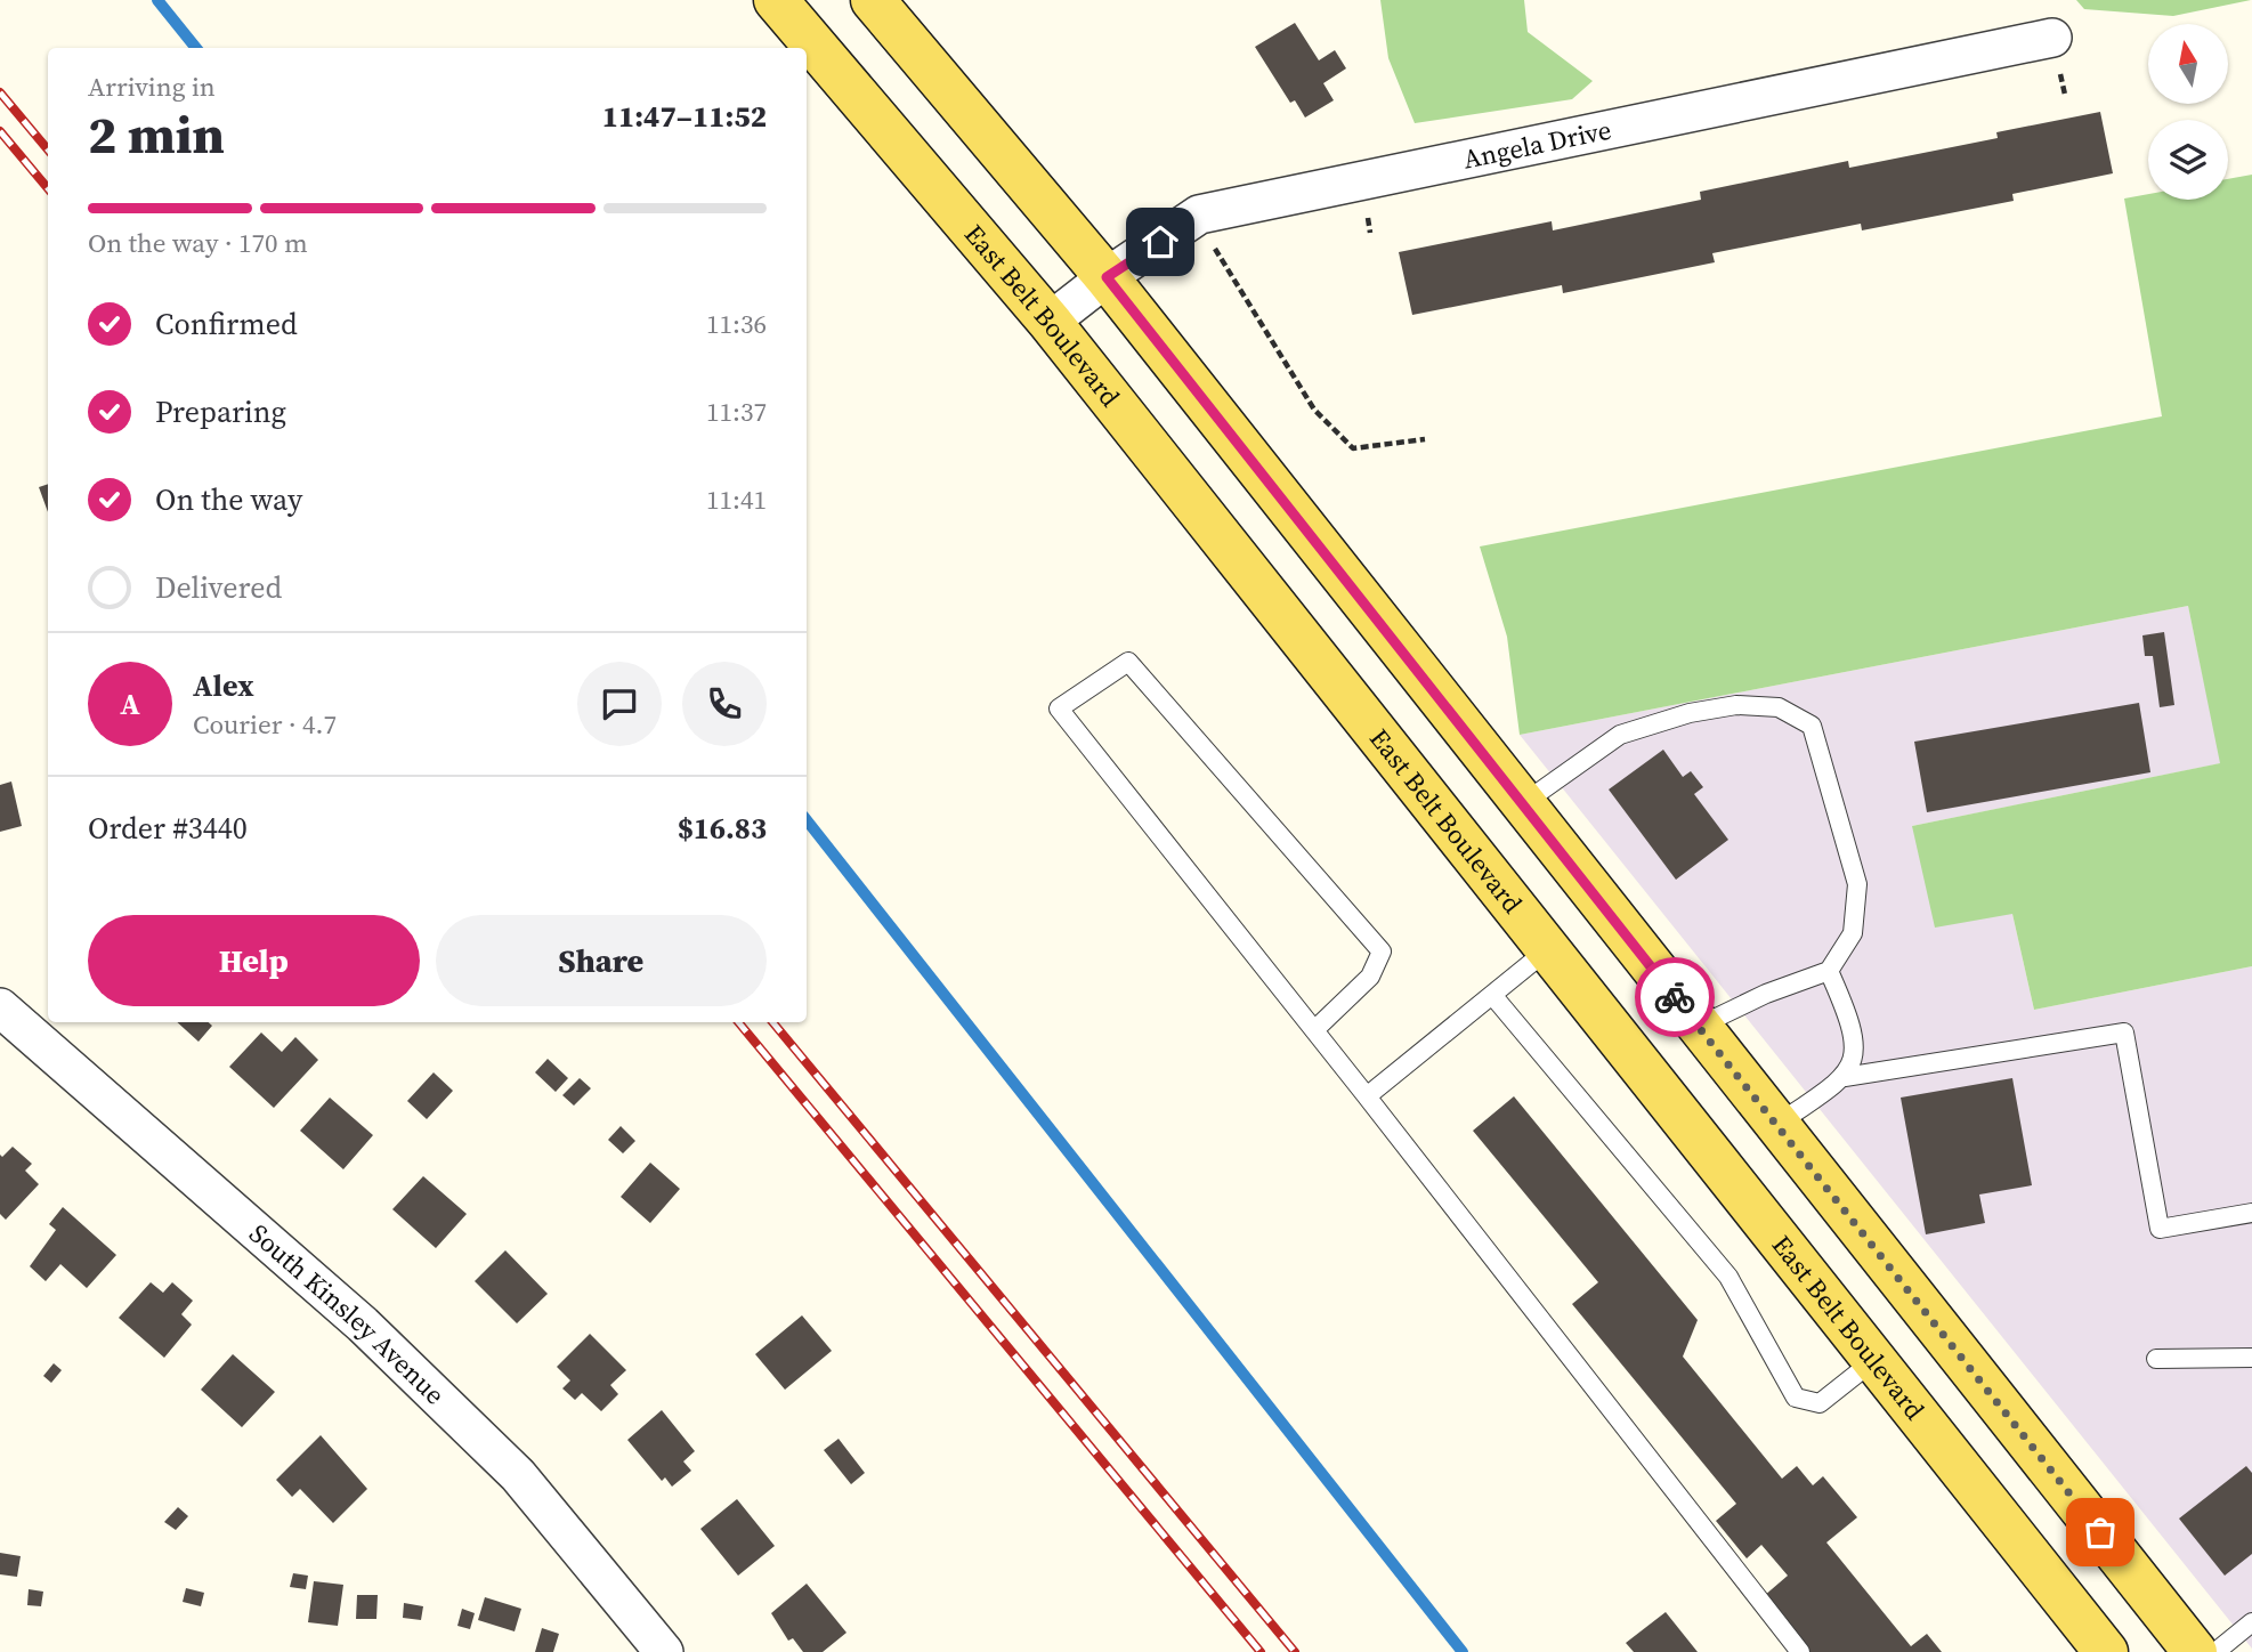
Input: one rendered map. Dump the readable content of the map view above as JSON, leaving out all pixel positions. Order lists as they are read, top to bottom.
{
  "streets": {
    "main road": ["East Belt Boulevard"],
    "street": ["Angela Drive", "South Kinsley Avenue"]
  },
  "crossings": [
    ["Angela Drive", "East Belt Boulevard"]
  ],
  "north": "top",
  "page": {
    "heading": ["2 min", "Arriving in", "11:47–11:52"],
    "panel": [
      "Alex",
      "Courier · 4.7",
      "Order #3440",
      "$16.83"
    ],
    "bar": "On the way · 170 m",
    "list": [
      ["Confirmed", "11:36"],
      ["Preparing", "11:37"],
      ["On the way", "11:41"],
      "Delivered"
    ],
    "round": "A",
    "buttons": ["Help", "Share"]
  }
}
